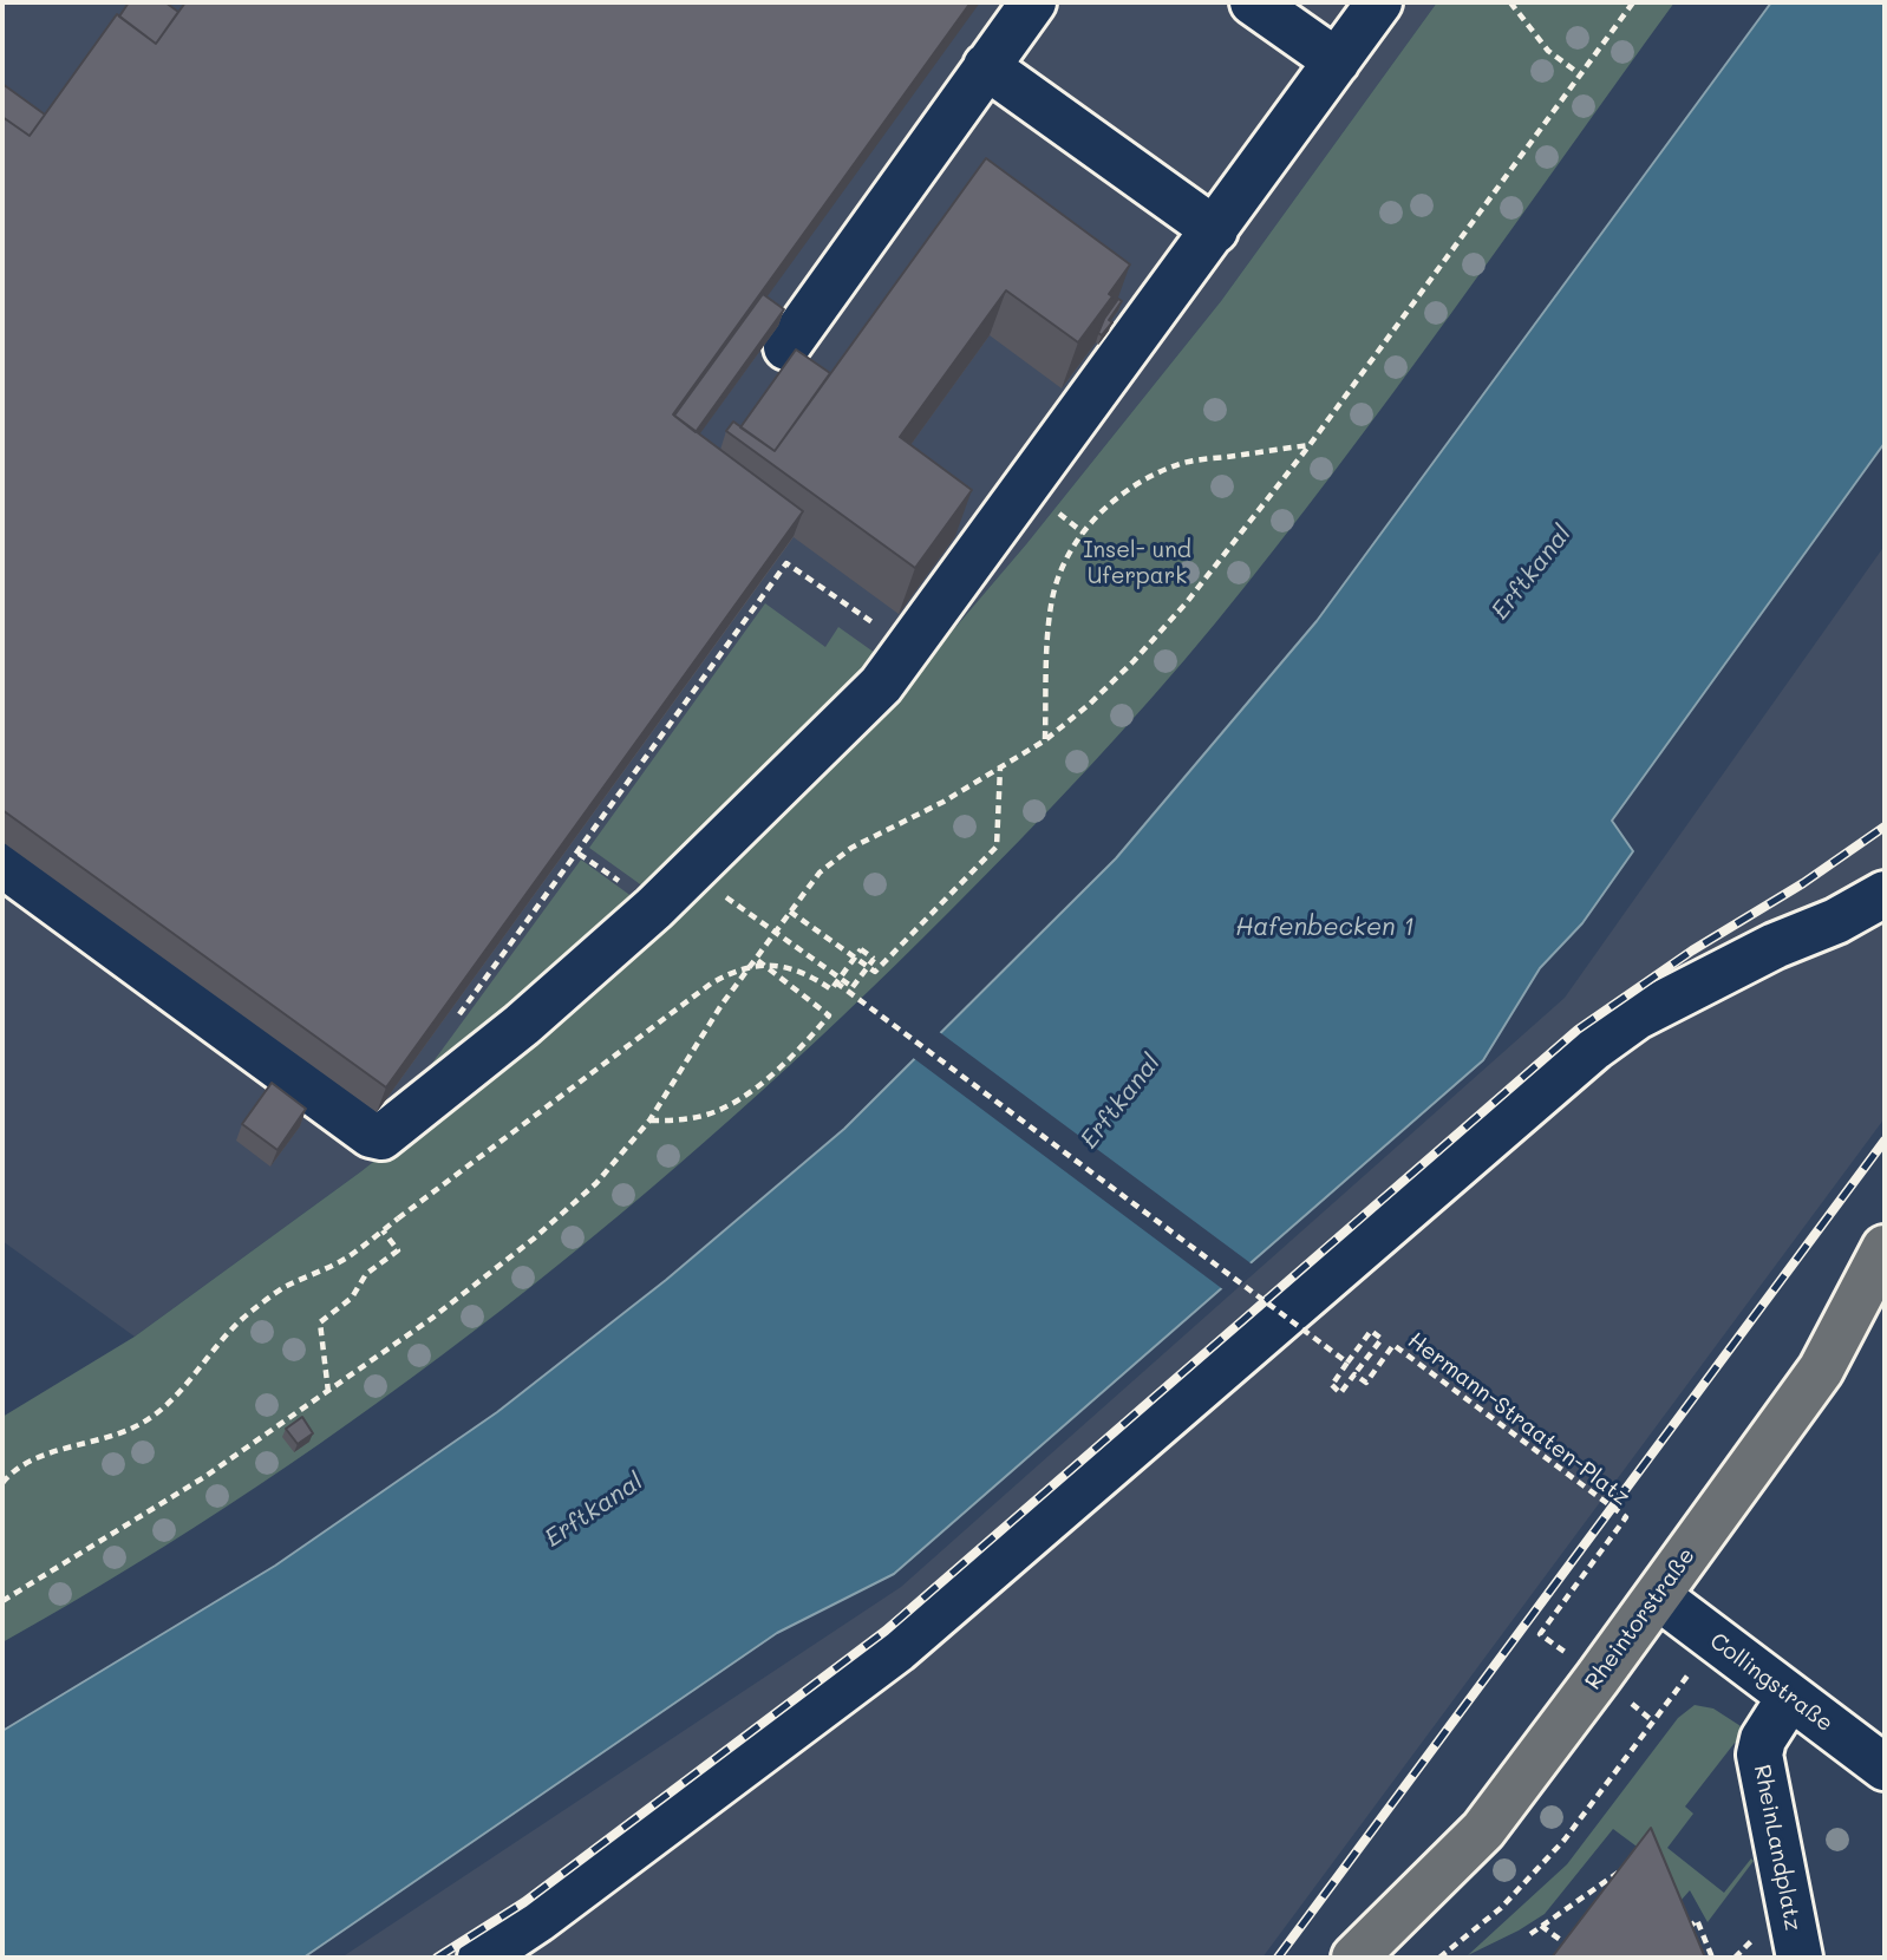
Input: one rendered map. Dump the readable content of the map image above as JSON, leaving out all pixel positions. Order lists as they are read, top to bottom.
{
  "streets": {
    "main road": ["Rheintorstraße"],
    "street": ["Collingstraße", "RheinLandplatz"],
    "path": ["Hermann-Straaten-Platz"]
  },
  "crossings": [
    ["Rheintorstraße", "Collingstraße"],
    ["Collingstraße", "RheinLandplatz"]
  ],
  "water": ["Erftkanal", "Hafenbecken 1"],
  "parks": ["Insel- und Uferpark"]
}
